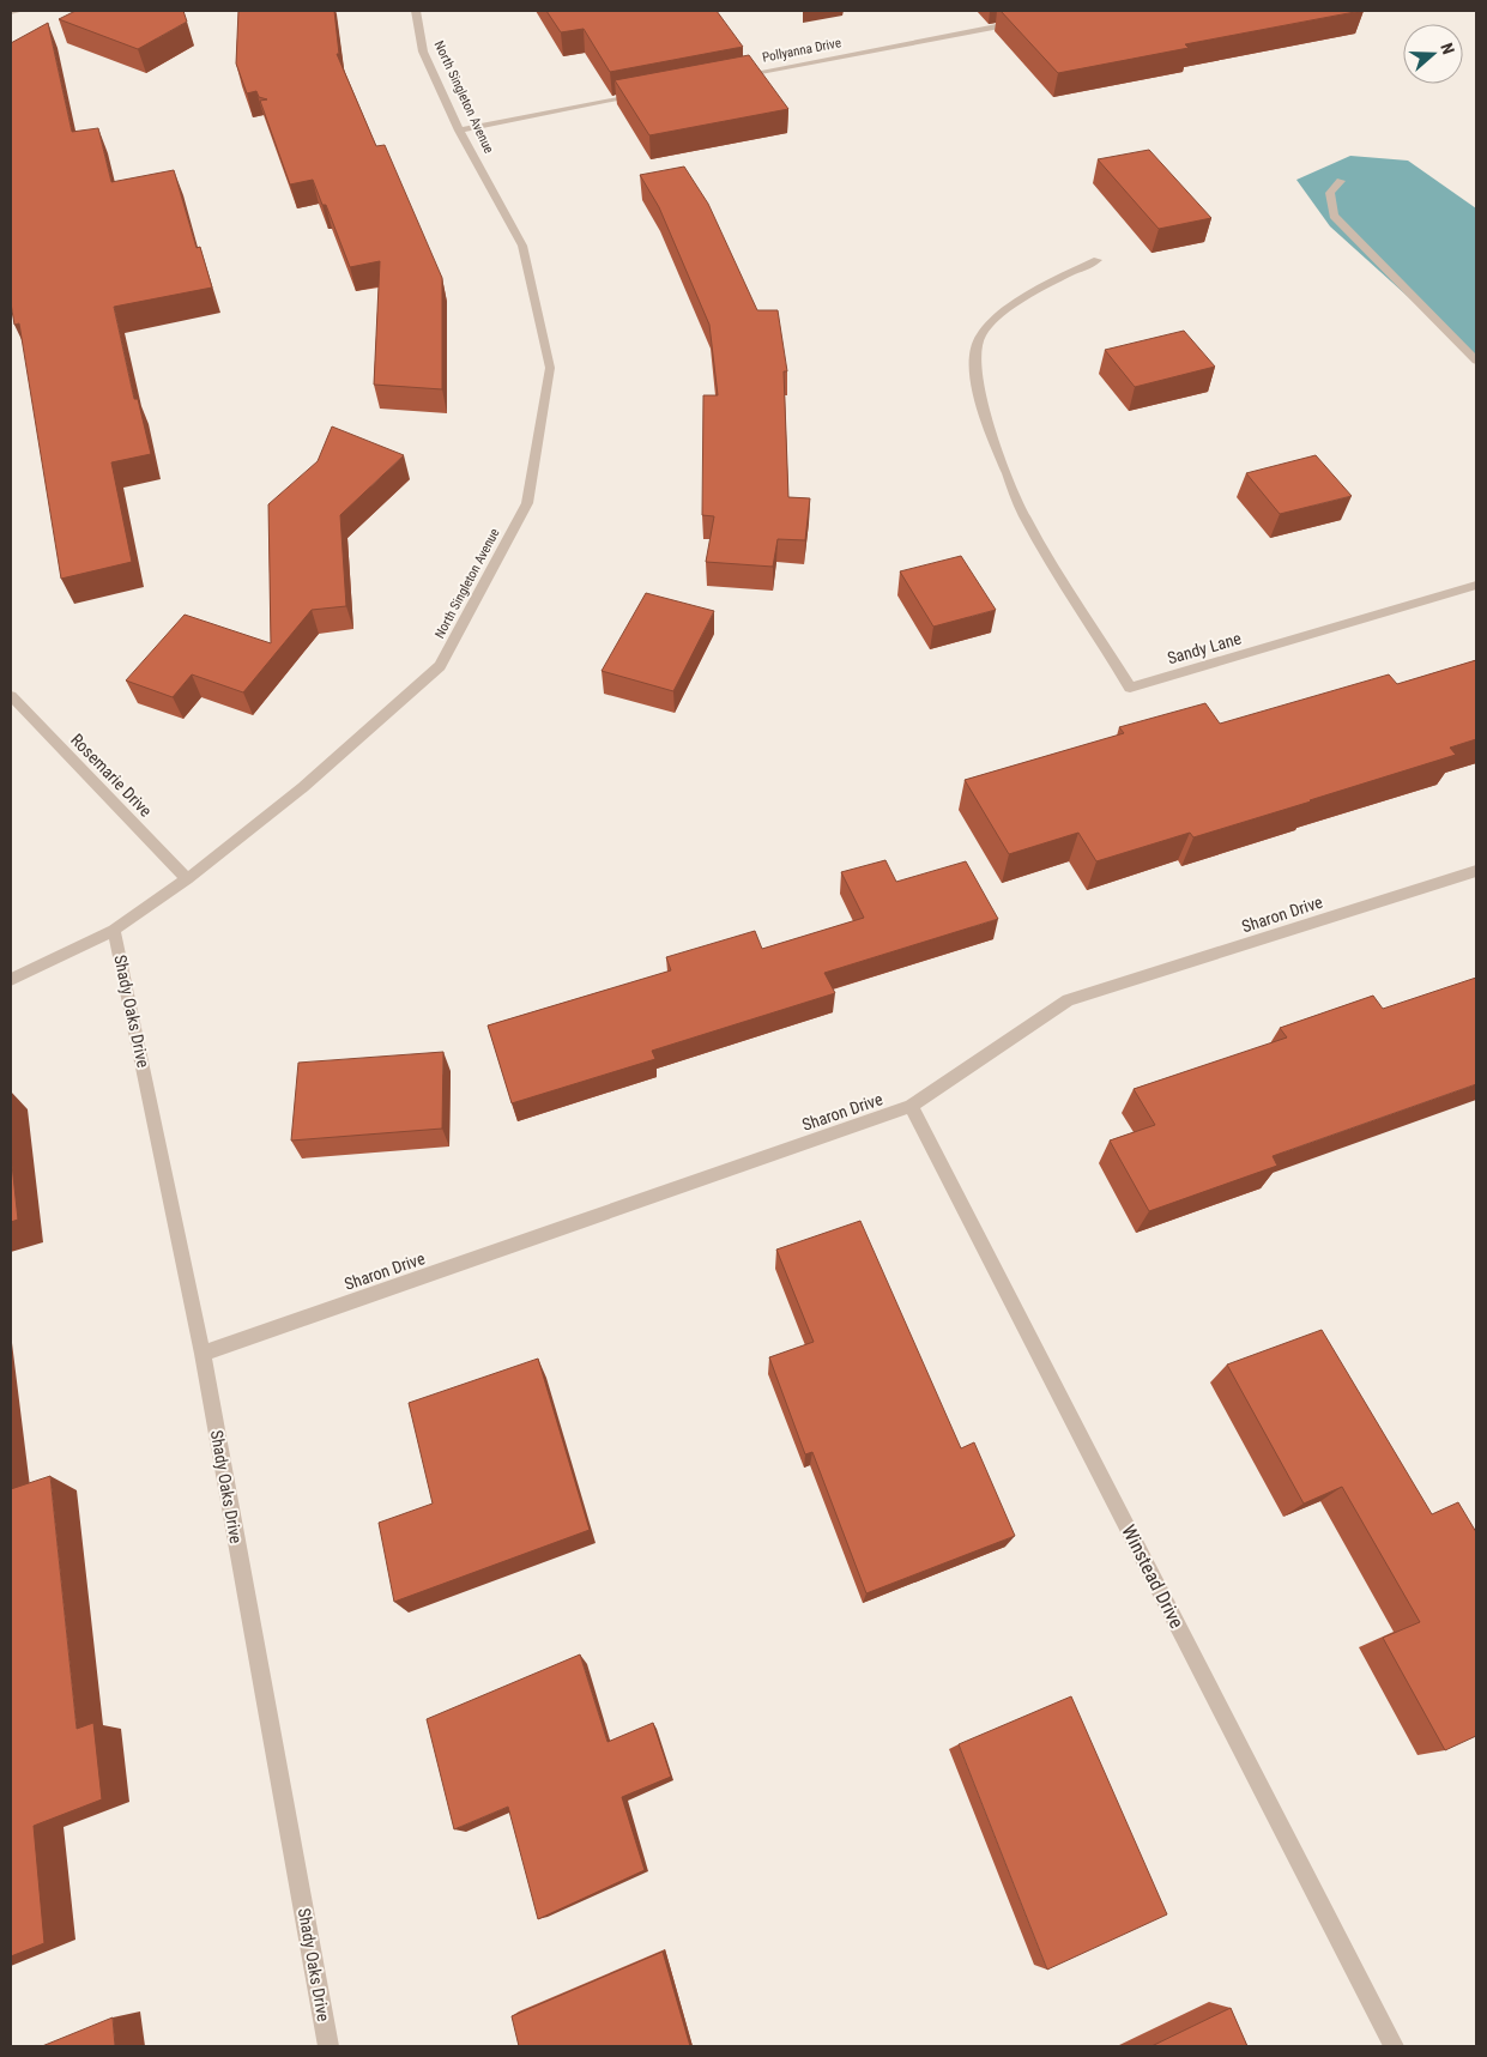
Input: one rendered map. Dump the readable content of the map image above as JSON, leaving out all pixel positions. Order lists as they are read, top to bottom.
{
  "streets": {
    "street": [
      "Pollyanna Drive",
      "North Singleton Avenue",
      "Sandy Lane",
      "Rosemarie Drive",
      "Sharon Drive",
      "Shady Oaks Drive",
      "Winstead Drive"
    ]
  },
  "crossings": [
    ["North Singleton Avenue", "Rosemarie Drive"],
    ["North Singleton Avenue", "Shady Oaks Drive"],
    ["Sharon Drive", "Shady Oaks Drive"],
    ["Sharon Drive", "Winstead Drive"]
  ],
  "north": "right"
}
